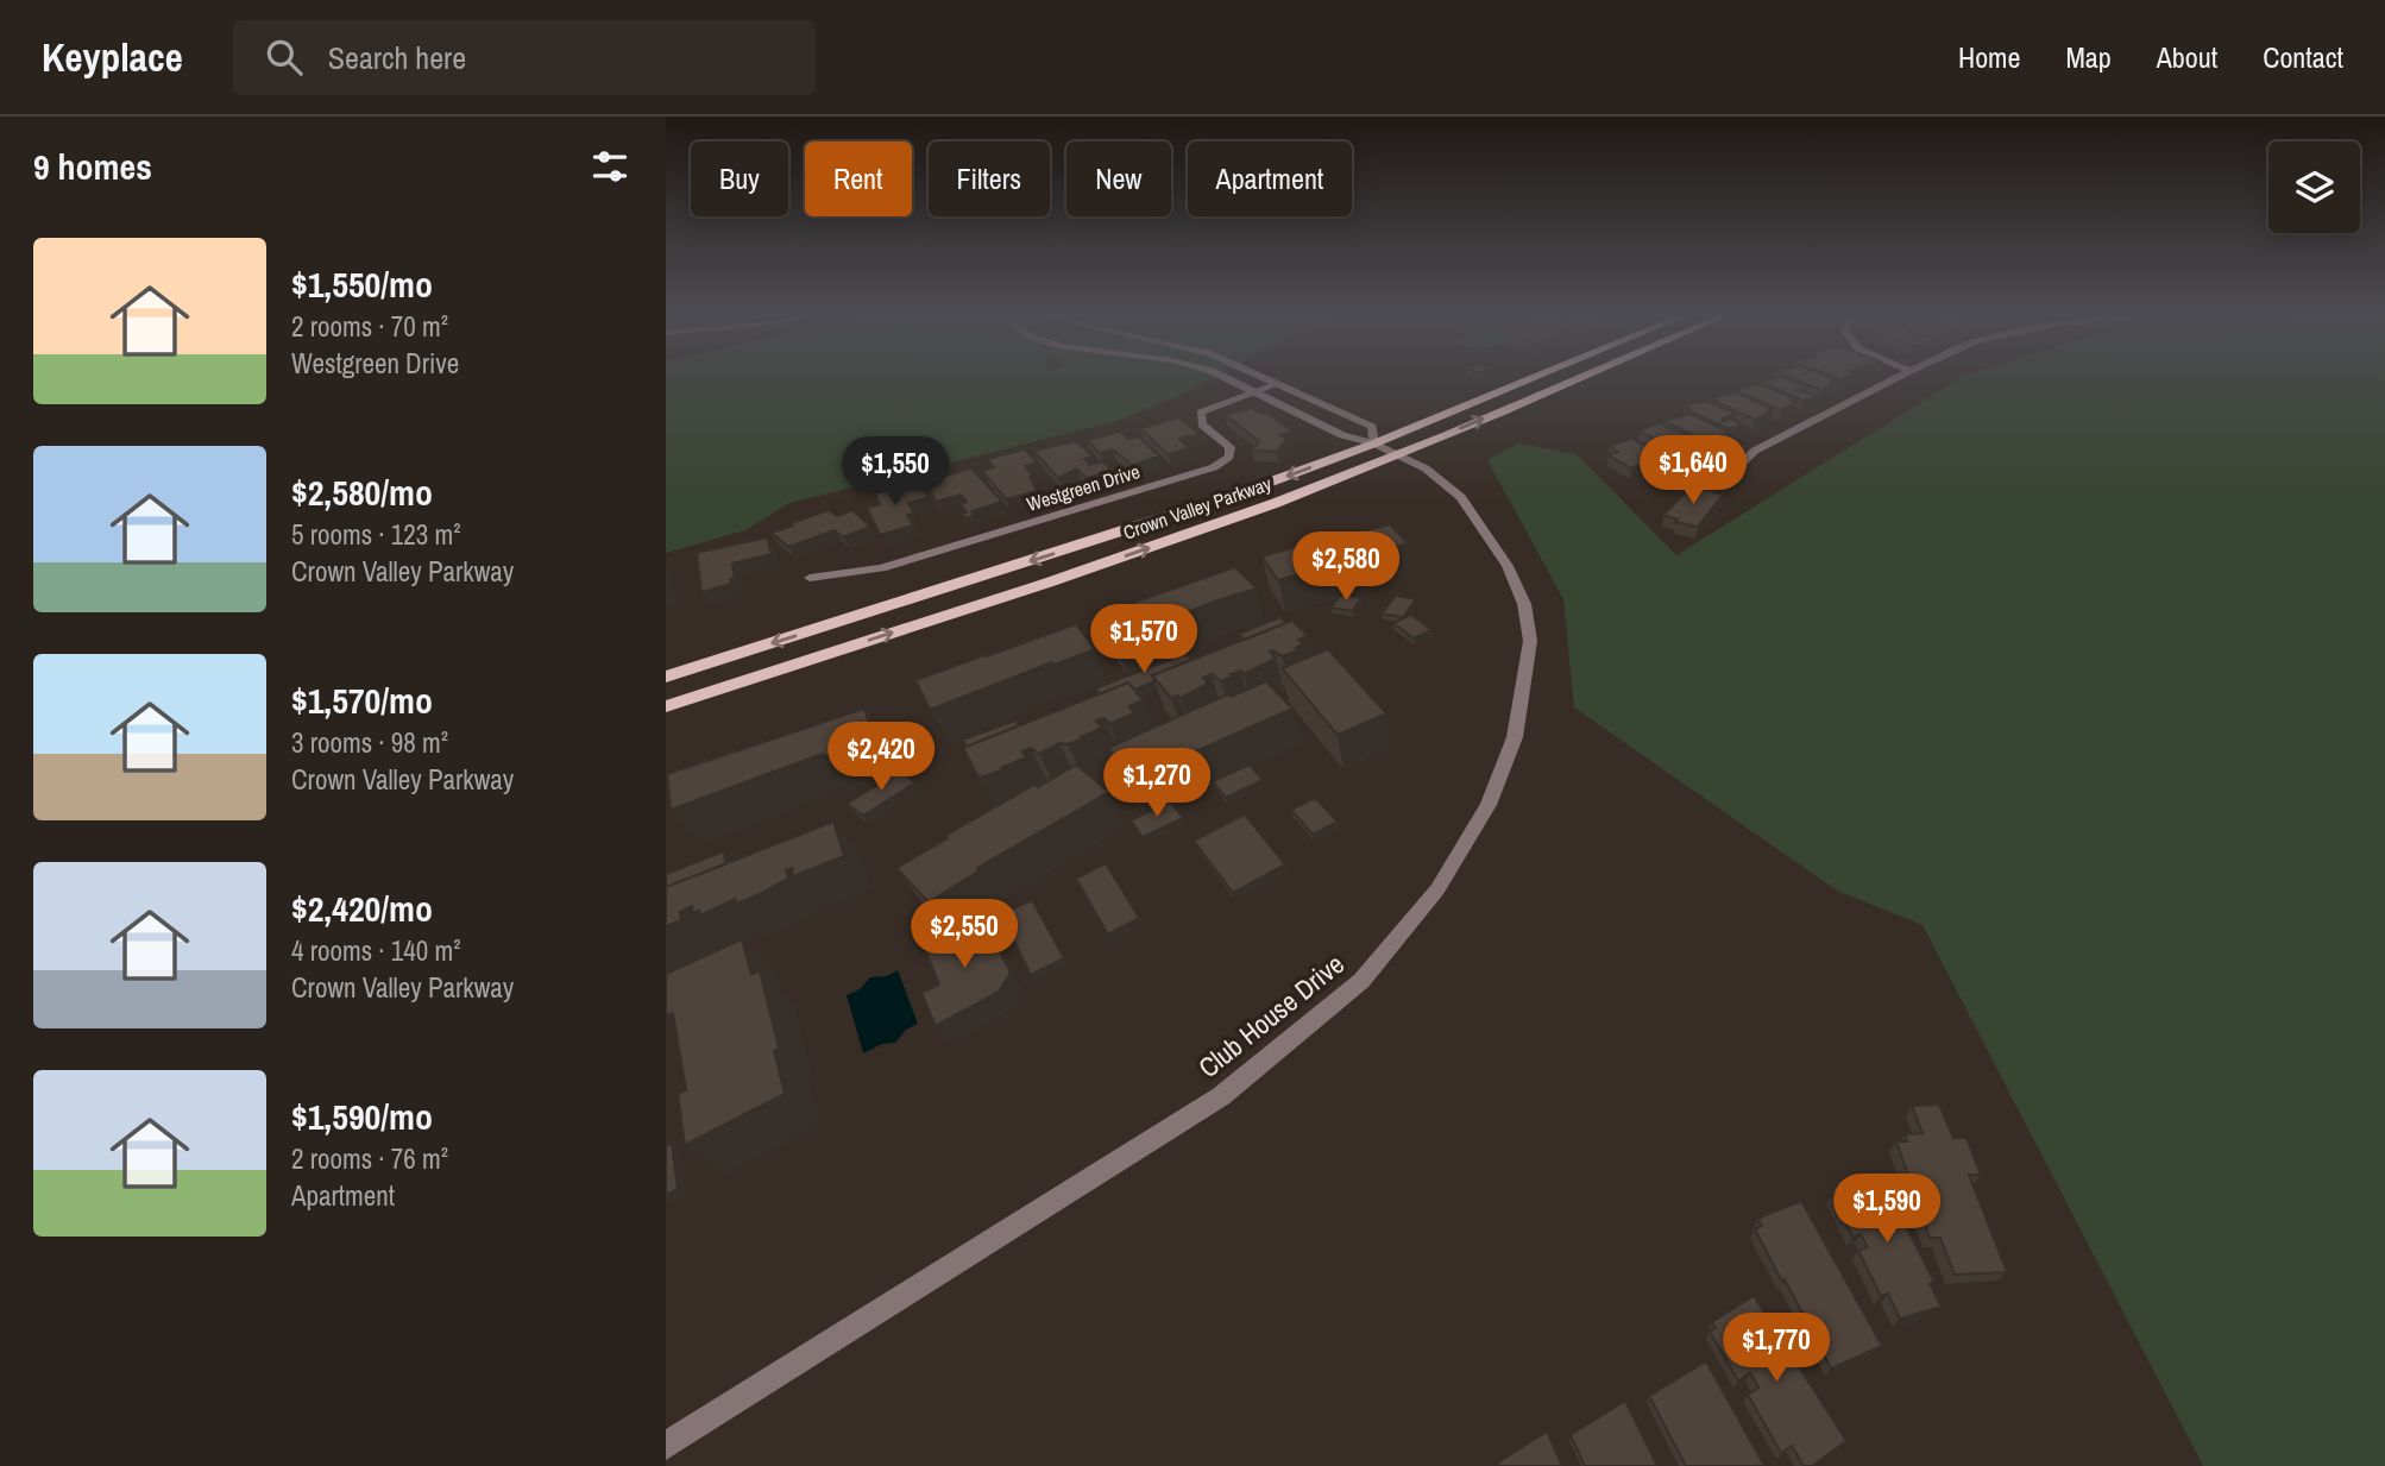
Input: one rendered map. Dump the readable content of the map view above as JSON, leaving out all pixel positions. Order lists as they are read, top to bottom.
{
  "streets": {
    "main road": ["Crown Valley Parkway"],
    "street": ["Westgreen Drive", "Club House Drive"]
  },
  "crossings": [
    ["Westgreen Drive", "Club House Drive"],
    ["Crown Valley Parkway", "Club House Drive"]
  ],
  "page": {
    "header": "Keyplace",
    "search": "Search here",
    "nav": [
      "Home",
      "Map",
      "About",
      "Contact"
    ],
    "heading": "9 homes",
    "chip": [
      "Buy",
      "Rent",
      "Filters",
      "New",
      "Apartment"
    ],
    "list": [
      {
        "name": "$1,550/mo",
        "note": "2 rooms · 70 m² · Westgreen Drive"
      },
      {
        "name": "$2,580/mo",
        "note": "5 rooms · 123 m² · Crown Valley Parkway"
      },
      {
        "name": "$1,570/mo",
        "note": "3 rooms · 98 m² · Crown Valley Parkway"
      },
      {
        "name": "$2,420/mo",
        "note": "4 rooms · 140 m² · Crown Valley Parkway"
      },
      {
        "name": "$1,590/mo",
        "note": "2 rooms · 76 m² · Apartment"
      }
    ],
    "price": [
      "$1,640",
      "$1,550",
      "$2,580",
      "$1,570",
      "$2,420",
      "$1,270",
      "$2,550",
      "$1,590",
      "$1,770"
    ]
  }
}
